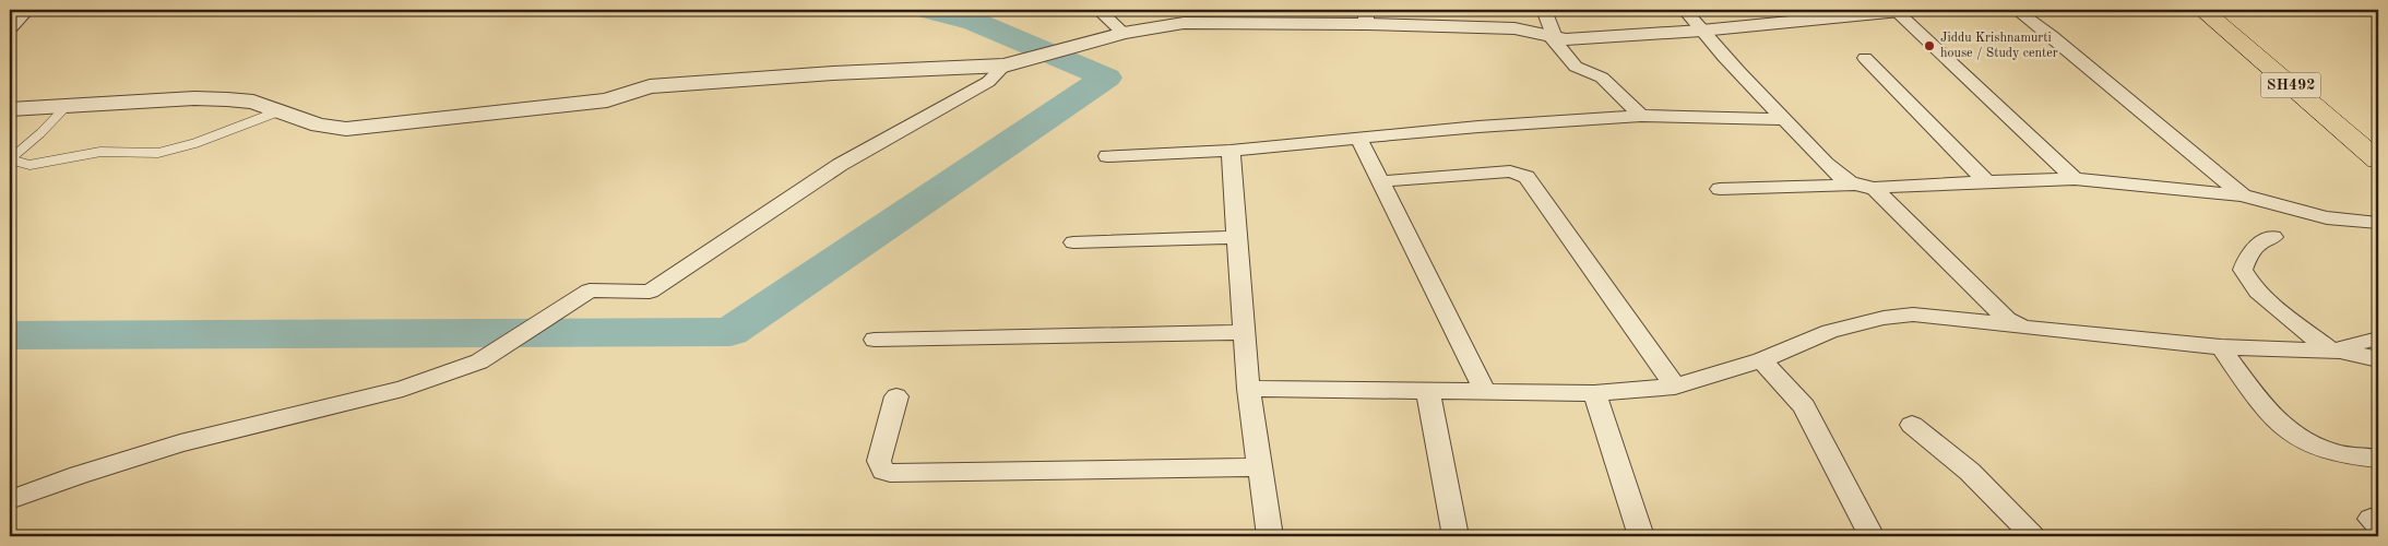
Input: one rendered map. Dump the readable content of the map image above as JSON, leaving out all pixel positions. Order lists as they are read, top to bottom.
{
  "streets": {
    "main road": ["SH492"]
  },
  "places": ["Jiddu Krishnamurti house / Study center"]
}
